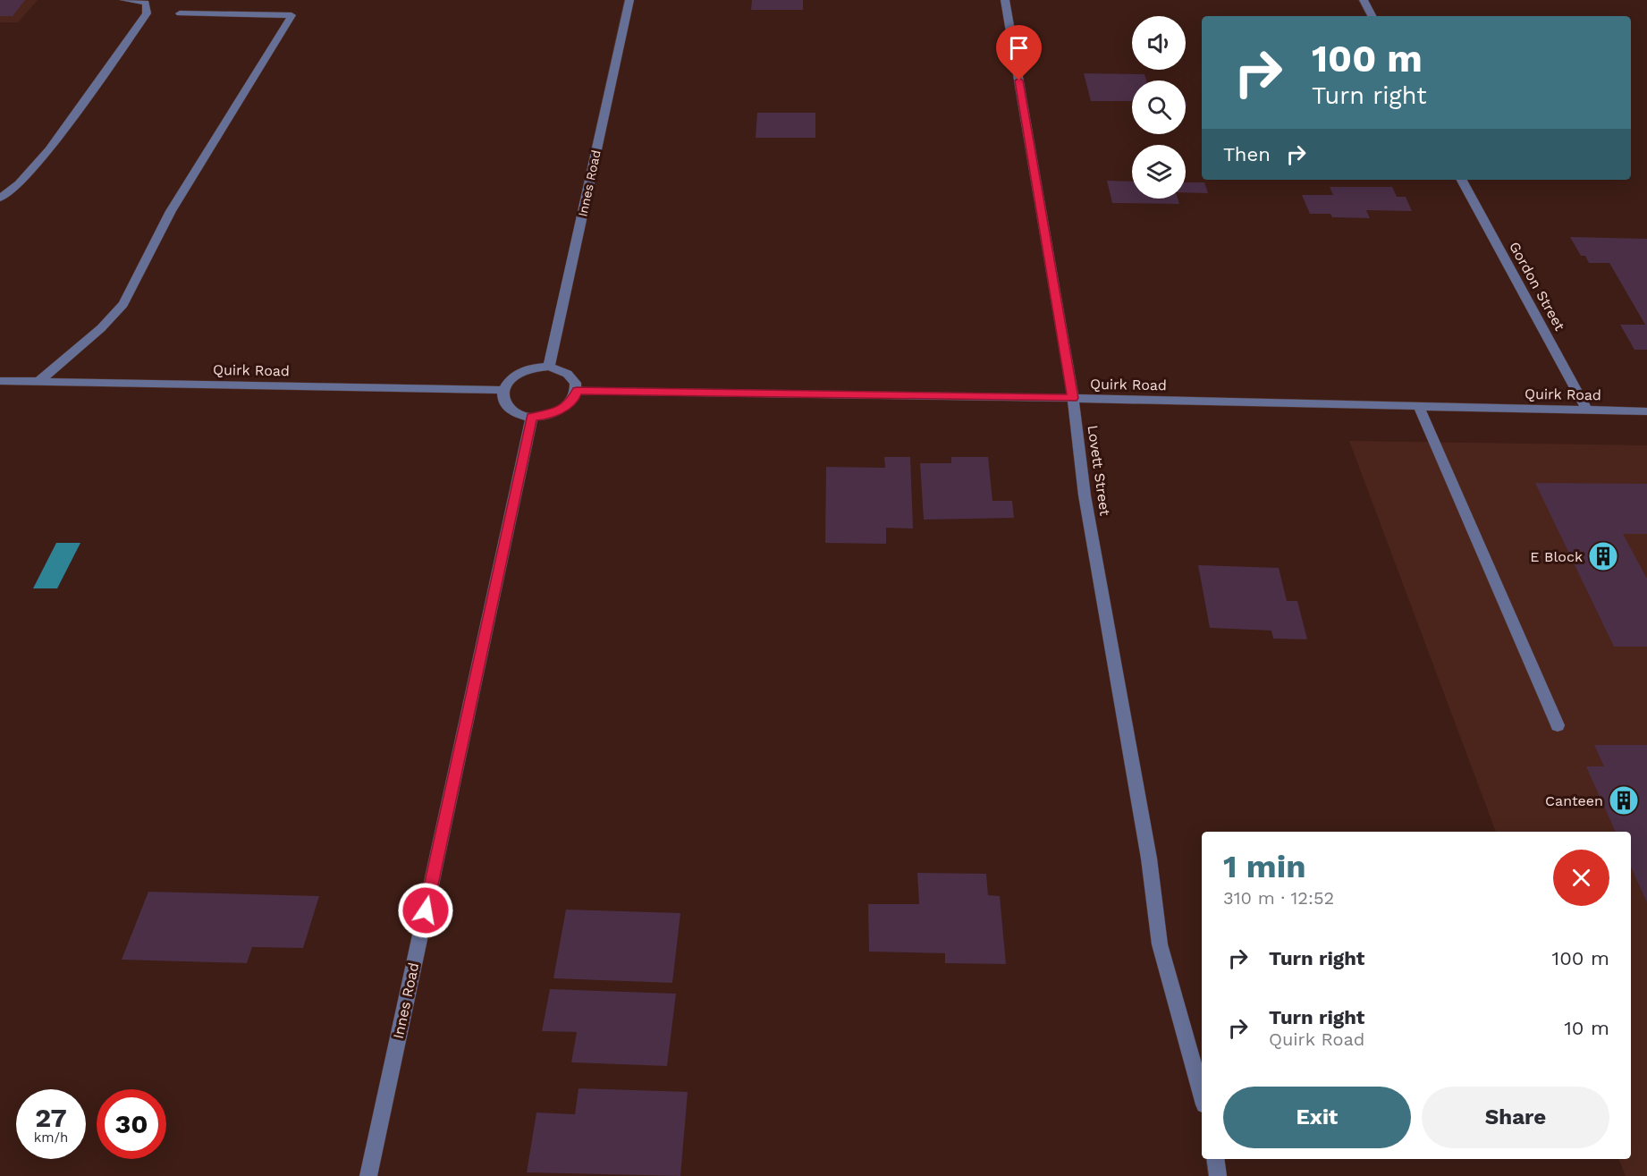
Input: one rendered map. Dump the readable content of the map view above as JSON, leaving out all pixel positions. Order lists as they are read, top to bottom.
{
  "streets": {
    "street": [
      "Innes Road",
      "Gordon Street",
      "Quirk Road",
      "Lovett Street"
    ]
  },
  "crossings": [
    ["Innes Road", "Quirk Road"],
    ["Gordon Street", "Quirk Road"],
    ["Quirk Road", "Lovett Street"]
  ],
  "places": {
    "building": ["E Block", "Canteen"]
  },
  "page": {
    "turn": ["100 m", "Turn right"],
    "then": "Then",
    "heading": ["1 min", "310 m · 12:52"],
    "list": [
      {
        "name": "Turn right",
        "value": "100 m"
      },
      {
        "name": "Turn right",
        "note": "Quirk Road",
        "value": "10 m"
      }
    ],
    "buttons": ["Exit", "Share"],
    "speed": "27 km/h",
    "limit": "30"
  }
}
